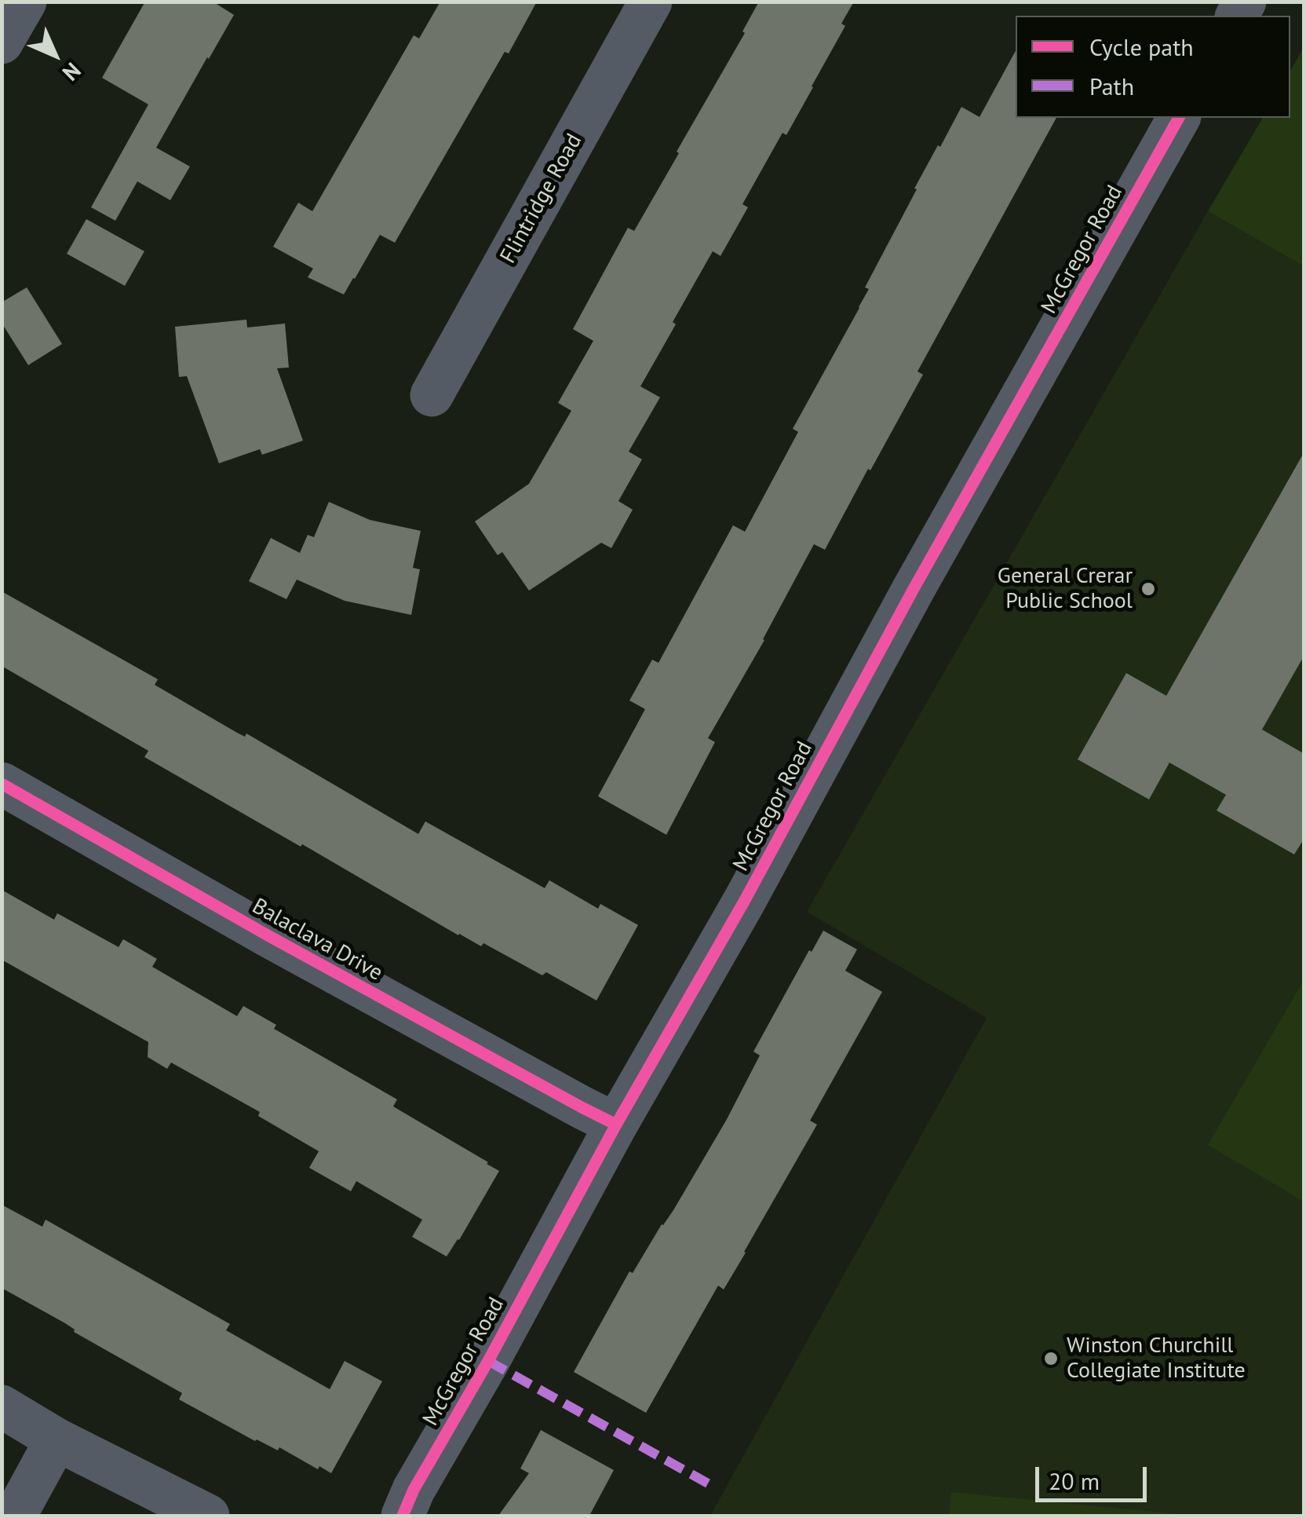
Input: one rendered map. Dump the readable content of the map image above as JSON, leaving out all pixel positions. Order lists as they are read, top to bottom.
{
  "streets": {
    "street": ["Flintridge Road", "McGregor Road", "Balaclava Drive"]
  },
  "crossings": [
    ["McGregor Road", "Balaclava Drive"]
  ],
  "places": ["General Crerar Public School", "Winston Churchill Collegiate Institute"],
  "legend": ["Cycle path", "Path"],
  "scale_bar": "20 m",
  "north": "bottom right"
}
